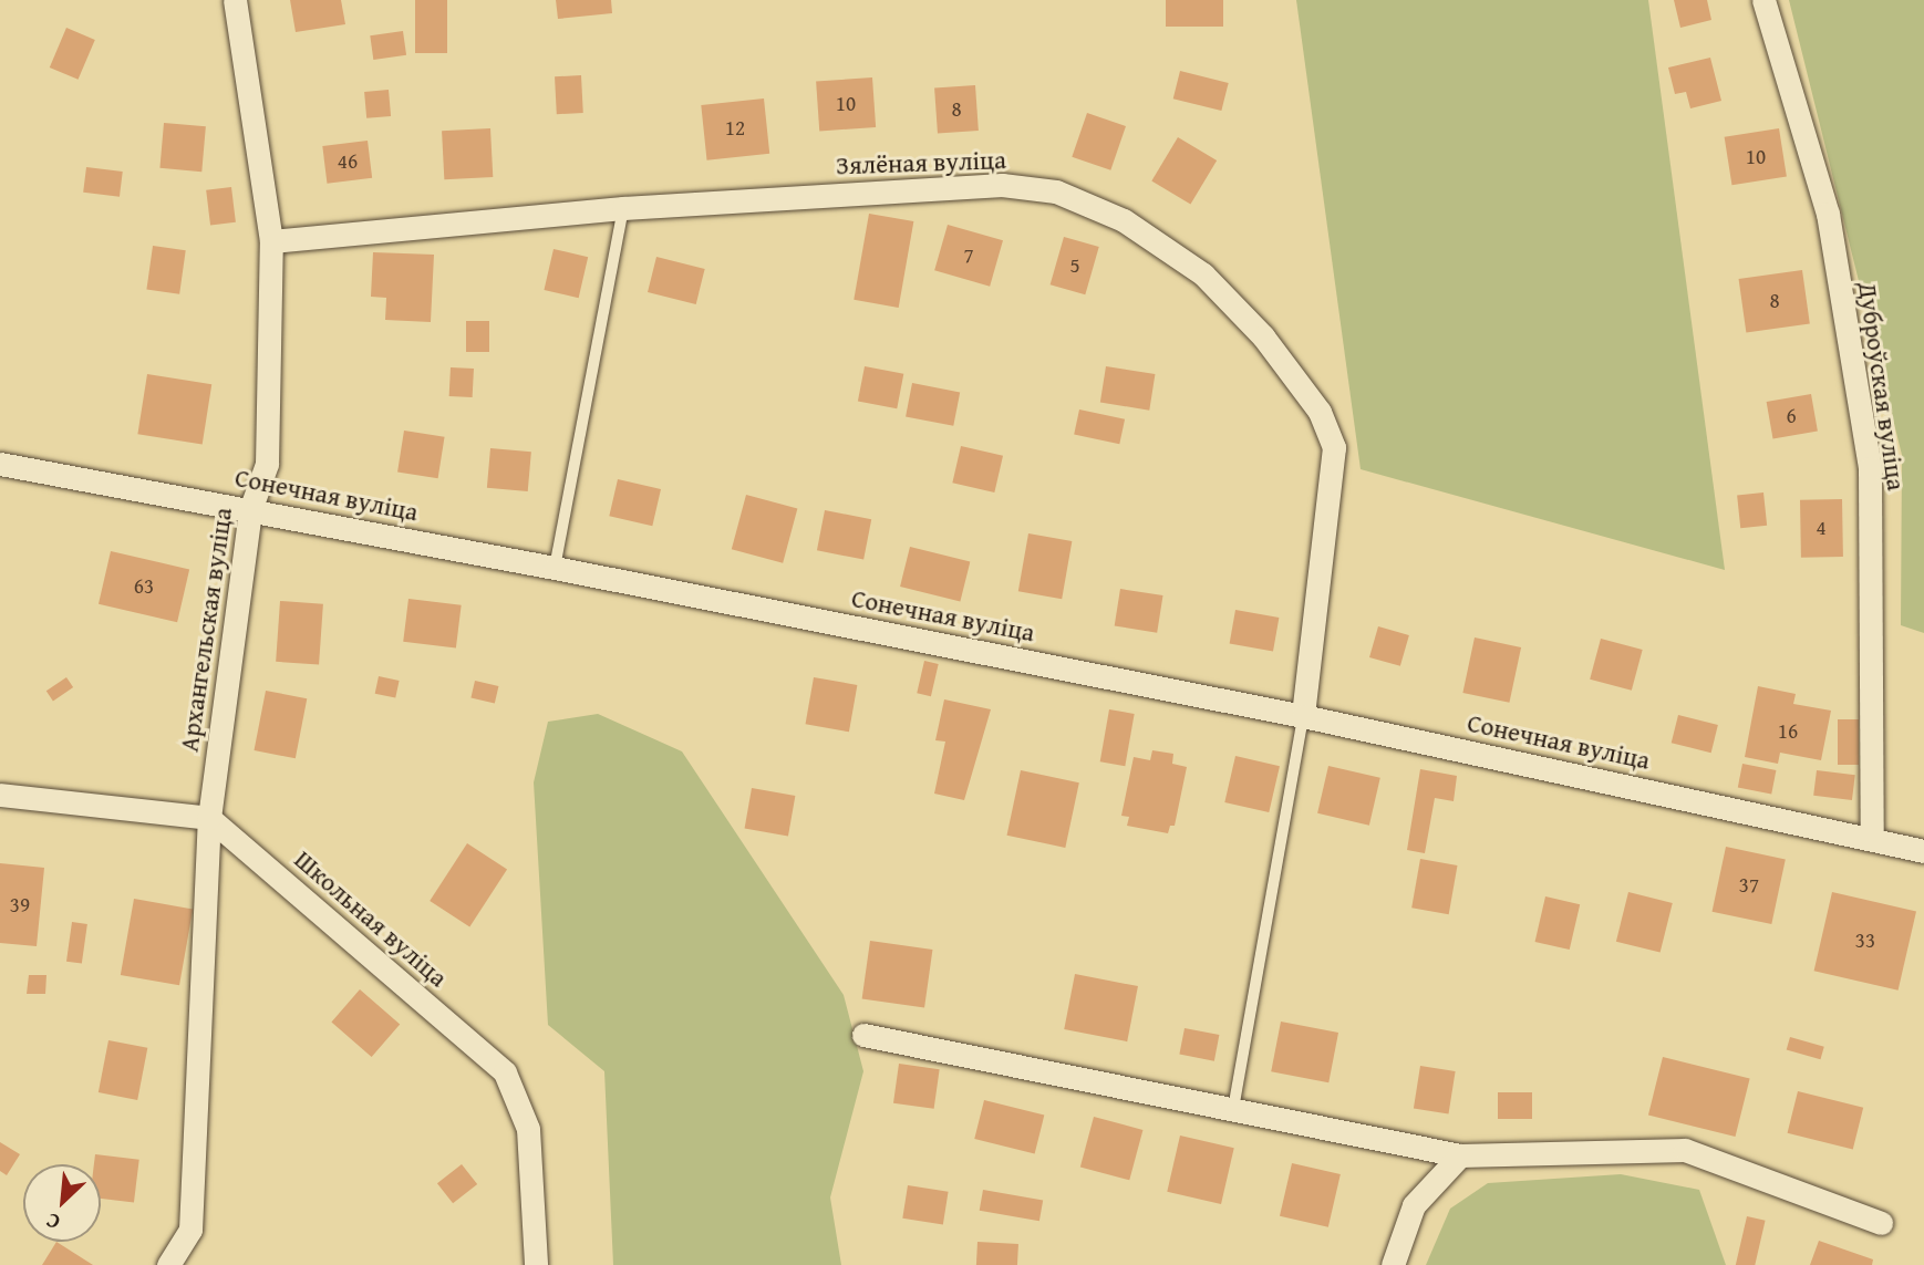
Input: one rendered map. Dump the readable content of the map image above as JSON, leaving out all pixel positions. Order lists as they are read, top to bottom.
{
  "streets": {
    "street": [
      "Зялёная вуліца",
      "Дуброўская вуліца",
      "Сонечная вуліца",
      "Архангельская вуліца",
      "Школьная вуліца"
    ]
  },
  "crossings": [
    ["Зялёная вуліца", "Сонечная вуліца"],
    ["Зялёная вуліца", "Архангельская вуліца"],
    ["Дуброўская вуліца", "Сонечная вуліца"],
    ["Сонечная вуліца", "Архангельская вуліца"],
    ["Архангельская вуліца", "Школьная вуліца"]
  ],
  "house_numbers": [
    "10",
    "8",
    "12",
    "10",
    "46",
    "7",
    "5",
    "8",
    "6",
    "4",
    "63",
    "16",
    "37",
    "39",
    "33"
  ],
  "north": "bottom left"
}
